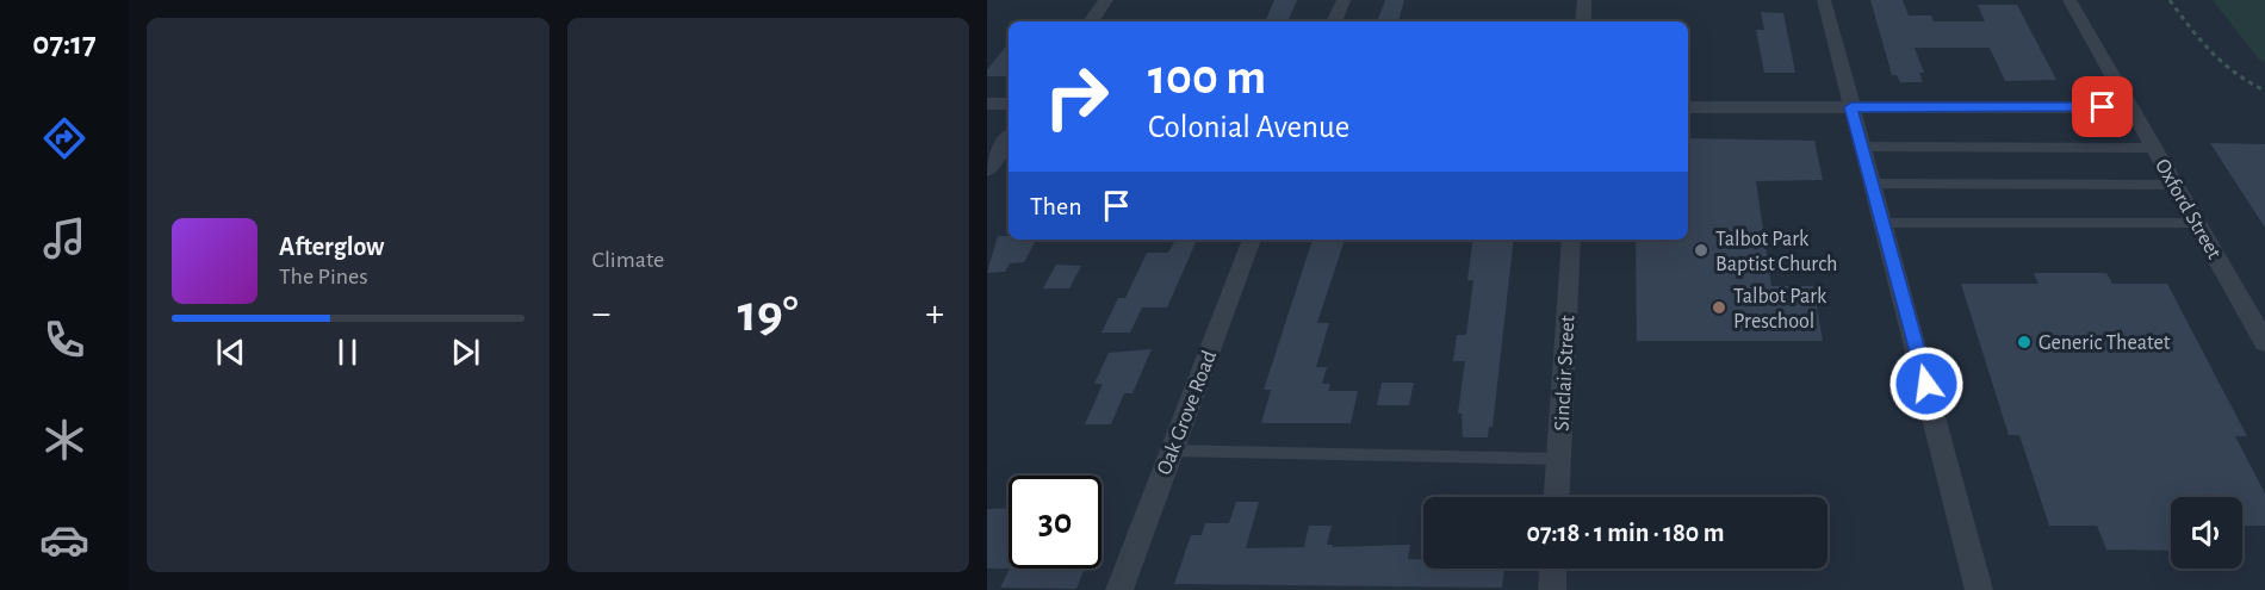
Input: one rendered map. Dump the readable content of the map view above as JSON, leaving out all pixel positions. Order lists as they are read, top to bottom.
{
  "streets": {
    "street": ["Oxford Street", "Sinclair Street", "Oak Grove Road"]
  },
  "places": ["Talbot Park Baptist Church", "Talbot Park Preschool", "Generic Theatet"],
  "page": {
    "tabs": "07:17",
    "tile": "Climate",
    "turn": ["100 m", "Colonial Avenue"],
    "then": "Then",
    "song": ["Afterglow", "The Pines"],
    "heat": ["−", "19°", "+"],
    "limit": "30",
    "trip": "07:18 · 1 min · 180 m"
  }
}
